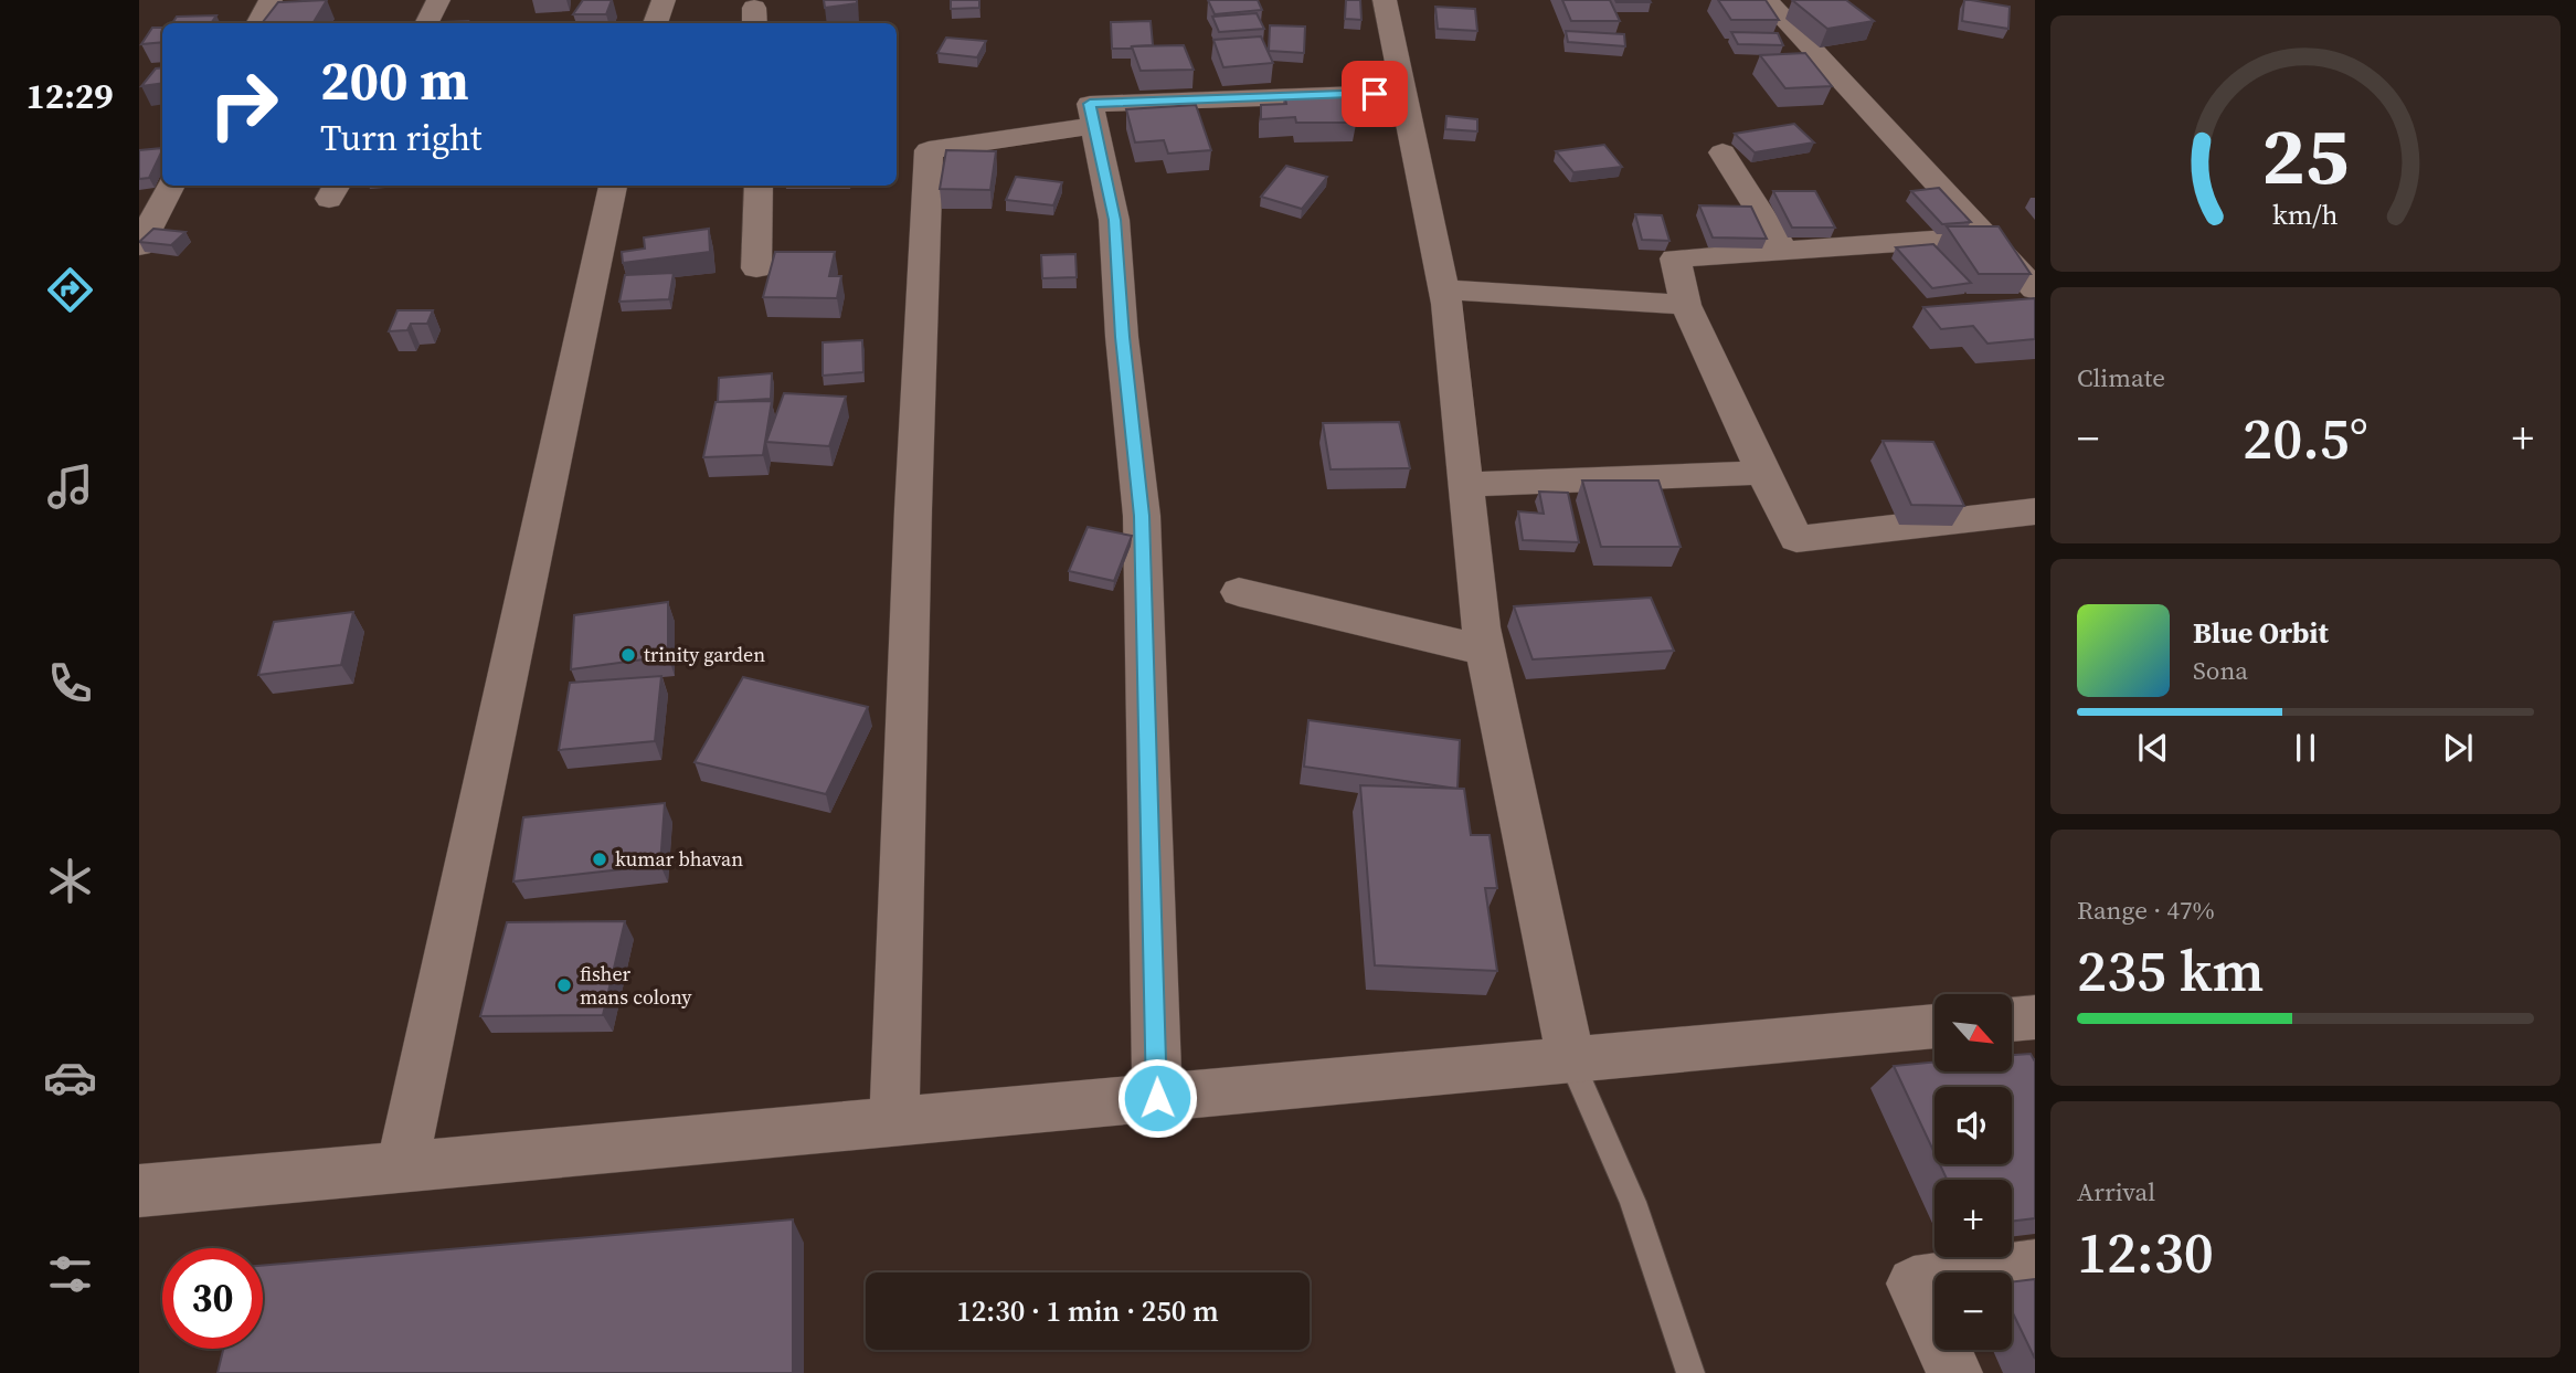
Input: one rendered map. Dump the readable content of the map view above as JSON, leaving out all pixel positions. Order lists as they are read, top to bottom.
{
  "places": ["trinity garden", "kumar bhavan", "fisher mans colony"],
  "north": "bottom right",
  "page": {
    "tabs": "12:29",
    "turn": ["200 m", "Turn right"],
    "tile": [
      "Climate",
      ["Range · 47%", "235 km"],
      ["Arrival", "12:30"]
    ],
    "heat": ["−", "20.5°", "+"],
    "song": ["Blue Orbit", "Sona"],
    "map_buttons": ["+", "−"],
    "limit": "30",
    "trip": "12:30 · 1 min · 250 m",
    "gauge": ["25", "km/h"]
  }
}
